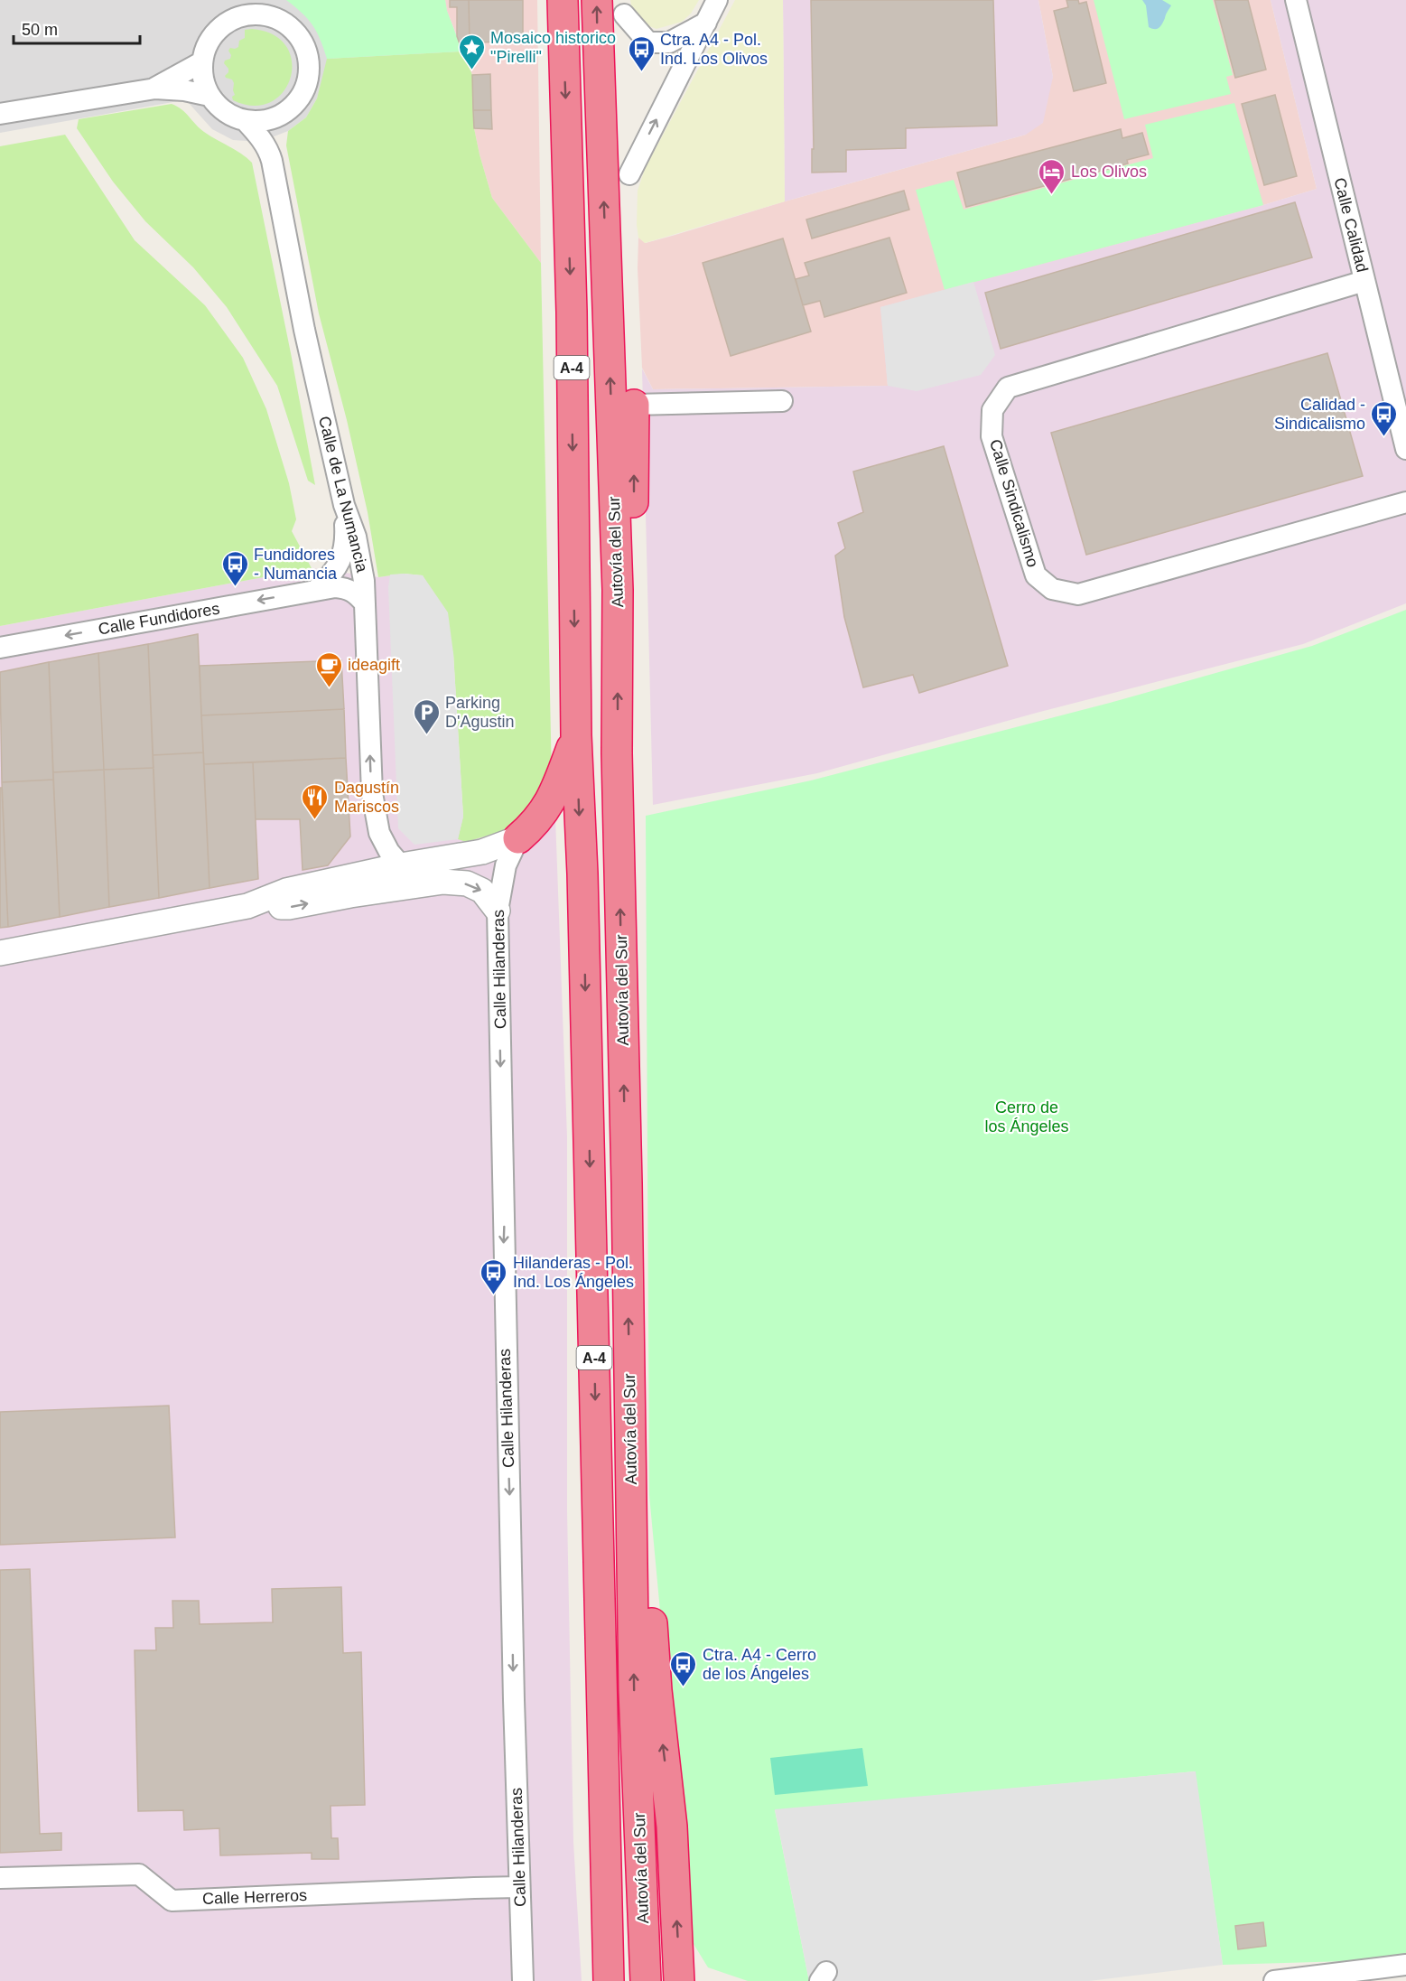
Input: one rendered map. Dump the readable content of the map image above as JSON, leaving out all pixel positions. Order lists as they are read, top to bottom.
{
  "streets": {
    "highway": ["A-4", "Autovía del Sur"],
    "street": [
      "Calle Calidad",
      "Calle de La Numancia",
      "Calle Sindicalismo",
      "Calle Fundidores",
      "Calle Hilanderas",
      "Calle Herreros"
    ]
  },
  "crossings": [
    ["Calle Calidad", "Calle Sindicalismo"],
    ["Calle de La Numancia", "Calle Fundidores"],
    ["Calle Hilanderas", "Calle Herreros"]
  ],
  "one_way": ["Calle Fundidores", "Calle Hilanderas"],
  "parks": ["Cerro de los Ángeles"],
  "places": {
    "place": ["Mosaico historico \"Pirelli\""],
    "bus stop": [
      "Ctra. A4 - Pol. Ind. Los Olivos",
      "Calidad - Sindicalismo",
      "Fundidores - Numancia",
      "Hilanderas - Pol. Ind. Los Ángeles",
      "Ctra. A4 - Cerro de los Ángeles"
    ],
    "hotel": ["Los Olivos"],
    "cafe": ["ideagift"],
    "parking": ["Parking D'Agustin"],
    "restaurant": ["Dagustín Mariscos"]
  },
  "scale_bar": "50 m"
}
